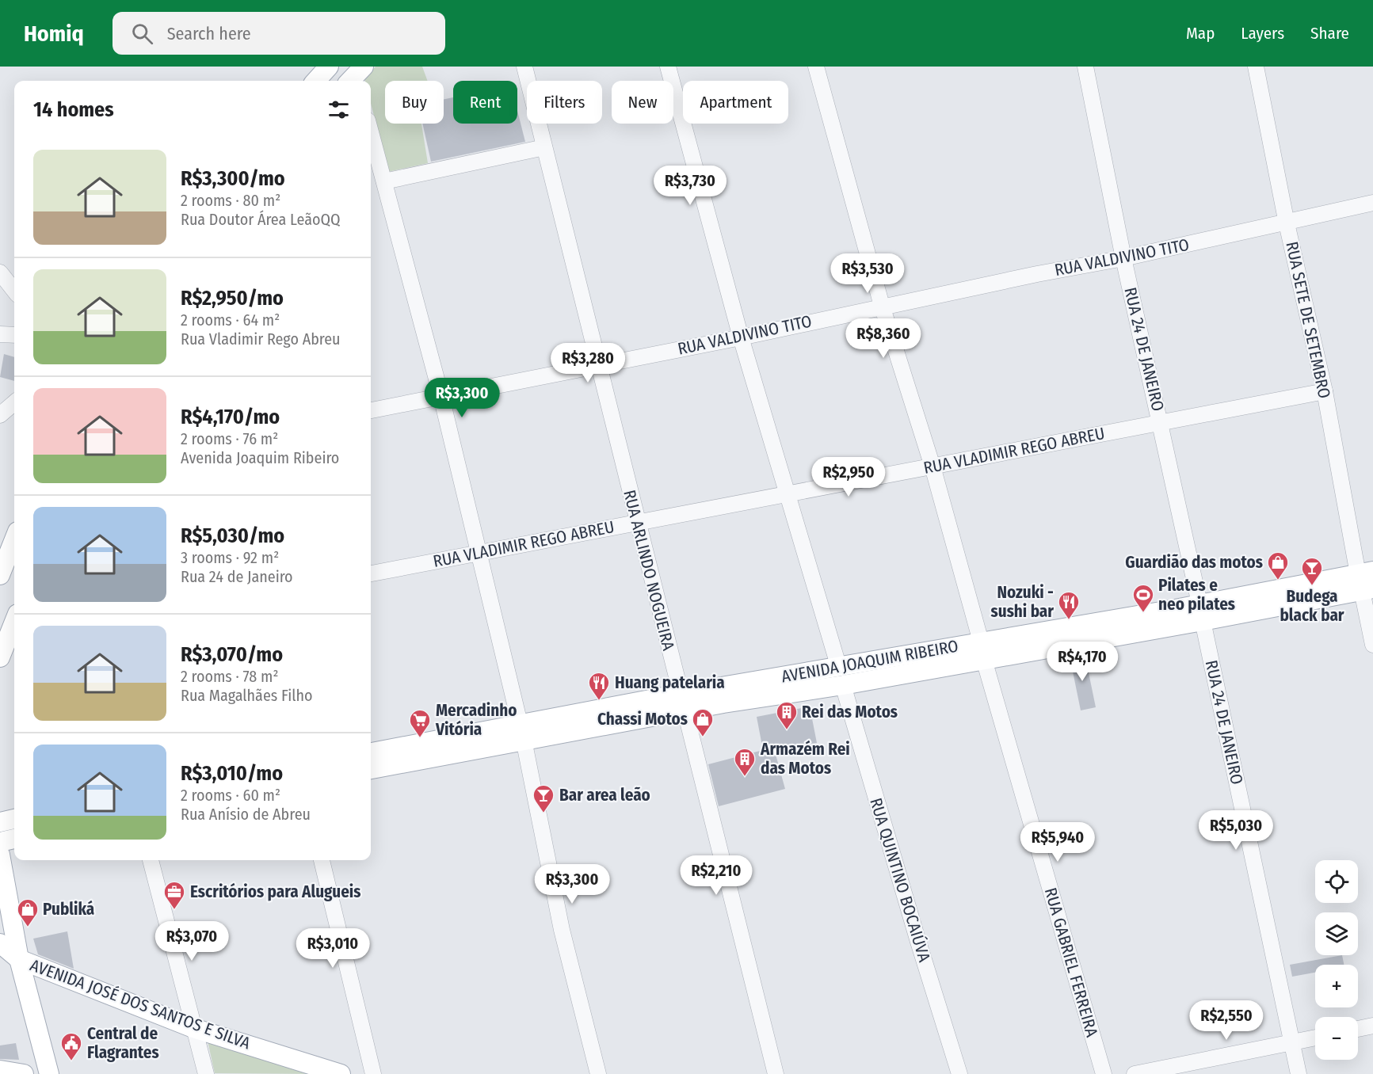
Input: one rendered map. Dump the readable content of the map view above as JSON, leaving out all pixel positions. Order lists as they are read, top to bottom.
{
  "streets": {
    "main road": ["AVENIDA JOAQUIM RIBEIRO", "AVENIDA JOSÉ DOS SANTOS E SILVA"],
    "street": [
      "RUA VALDIVINO TITO",
      "RUA SETE DE SETEMBRO",
      "RUA 24 DE JANEIRO",
      "RUA VLADIMIR REGO ABREU",
      "RUA ARLINDO NOGUEIRA",
      "RUA QUINTINO BOCAIÚVA",
      "RUA GABRIEL FERREIRA"
    ]
  },
  "crossings": [
    ["RUA VALDIVINO TITO", "RUA SETE DE SETEMBRO"],
    ["RUA VALDIVINO TITO", "RUA 24 DE JANEIRO"],
    ["RUA VALDIVINO TITO", "RUA ARLINDO NOGUEIRA"],
    ["RUA VALDIVINO TITO", "RUA QUINTINO BOCAIÚVA"],
    ["RUA VALDIVINO TITO", "RUA GABRIEL FERREIRA"],
    ["RUA SETE DE SETEMBRO", "RUA VLADIMIR REGO ABREU"],
    ["RUA SETE DE SETEMBRO", "AVENIDA JOAQUIM RIBEIRO"],
    ["RUA 24 DE JANEIRO", "RUA VLADIMIR REGO ABREU"],
    ["RUA 24 DE JANEIRO", "AVENIDA JOAQUIM RIBEIRO"],
    ["RUA VLADIMIR REGO ABREU", "RUA ARLINDO NOGUEIRA"],
    ["RUA VLADIMIR REGO ABREU", "RUA QUINTINO BOCAIÚVA"],
    ["RUA VLADIMIR REGO ABREU", "RUA GABRIEL FERREIRA"],
    ["RUA ARLINDO NOGUEIRA", "AVENIDA JOAQUIM RIBEIRO"],
    ["AVENIDA JOAQUIM RIBEIRO", "RUA QUINTINO BOCAIÚVA"],
    ["AVENIDA JOAQUIM RIBEIRO", "RUA GABRIEL FERREIRA"]
  ],
  "places": {
    "shop": ["Guardião das motos", "Chassi Motos", "Publiká"],
    "bar": ["Budega black bar", "Bar area leão"],
    "sports": ["Pilates e neo pilates"],
    "restaurant": ["Nozuki - sushi bar", "Huang patelaria"],
    "building": ["Rei das Motos", "Armazém Rei das Motos"],
    "supermarket": ["Mercadinho Vitória"],
    "office": ["Escritórios para Alugueis"],
    "public building": ["Central de Flagrantes"]
  },
  "page": {
    "header": "Homiq",
    "search": "Search here",
    "nav": ["Map", "Layers", "Share"],
    "chip": [
      "Buy",
      "Rent",
      "Filters",
      "New",
      "Apartment"
    ],
    "heading": "14 homes",
    "list": [
      {
        "name": "R$3,300/mo",
        "note": "2 rooms · 80 m² · Rua Doutor Área LeãoQQ"
      },
      {
        "name": "R$2,950/mo",
        "note": "2 rooms · 64 m² · Rua Vladimir Rego Abreu"
      },
      {
        "name": "R$4,170/mo",
        "note": "2 rooms · 76 m² · Avenida Joaquim Ribeiro"
      },
      {
        "name": "R$5,030/mo",
        "note": "3 rooms · 92 m² · Rua 24 de Janeiro"
      },
      {
        "name": "R$3,070/mo",
        "note": "2 rooms · 78 m² · Rua Magalhães Filho"
      },
      {
        "name": "R$3,010/mo",
        "note": "2 rooms · 60 m² · Rua Anísio de Abreu"
      }
    ],
    "price": [
      "R$3,730",
      "R$3,530",
      "R$8,360",
      "R$3,280",
      "R$3,300",
      "R$2,950",
      "R$4,170",
      "R$5,030",
      "R$5,940",
      "R$2,210",
      "R$3,300",
      "R$3,070",
      "R$3,010",
      "R$2,550"
    ],
    "map_buttons": ["+", "−"]
  }
}
